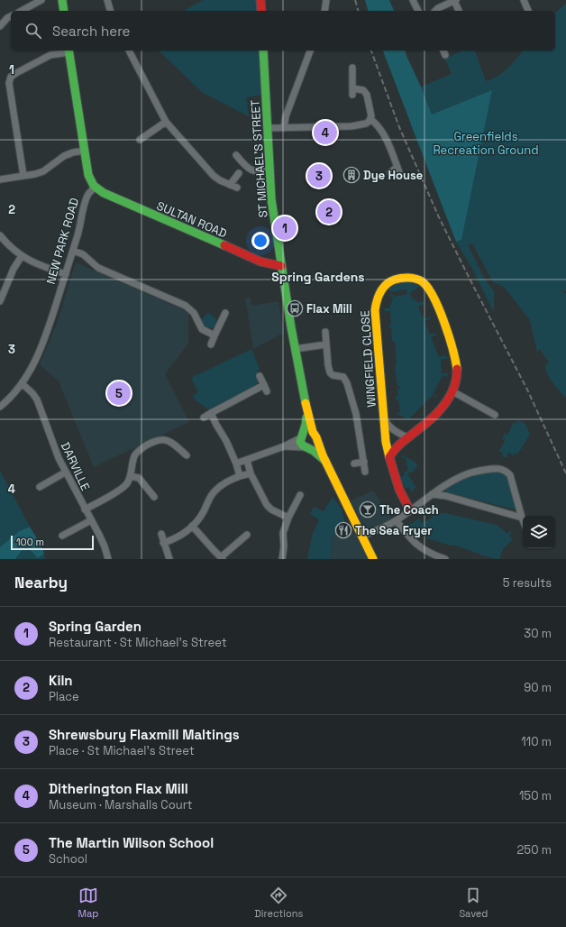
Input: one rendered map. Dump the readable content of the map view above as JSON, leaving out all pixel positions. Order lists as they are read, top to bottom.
{
  "streets": {
    "street": [
      "ST MICHAEL'S STREET",
      "SULTAN ROAD",
      "NEW PARK ROAD",
      "WINGFIELD CLOSE",
      "DARVILLE"
    ]
  },
  "crossings": [
    ["ST MICHAEL'S STREET", "SULTAN ROAD"],
    ["SULTAN ROAD", "NEW PARK ROAD"],
    ["NEW PARK ROAD", "DARVILLE"]
  ],
  "districts": ["Spring Gardens"],
  "parks": ["Greenfields Recreation Ground"],
  "places": {
    "building": ["Dye House"],
    "bus stop": ["Flax Mill"],
    "bar": ["The Coach"],
    "restaurant": ["The Sea Fryer"]
  },
  "scale_bar": "100 m",
  "page": {
    "search": "Search here",
    "pins": [
      "4",
      "3",
      "2",
      "1",
      "5"
    ],
    "scale": "100 m",
    "heading": ["Nearby", "5 results"],
    "list": [
      {
        "mark": "1",
        "name": "Spring Garden",
        "note": "Restaurant · St Michael's Street",
        "value": "30 m"
      },
      {
        "mark": "2",
        "name": "Kiln",
        "note": "Place",
        "value": "90 m"
      },
      {
        "mark": "3",
        "name": "Shrewsbury Flaxmill Maltings",
        "note": "Place · St Michael's Street",
        "value": "110 m"
      },
      {
        "mark": "4",
        "name": "Ditherington Flax Mill",
        "note": "Museum · Marshalls Court",
        "value": "150 m"
      },
      {
        "mark": "5",
        "name": "The Martin Wilson School",
        "note": "School",
        "value": "250 m"
      }
    ],
    "nav": ["Map", "Directions", "Saved"]
  },
  "grid": {
    "rows": [
      "1",
      "2",
      "3",
      "4"
    ]
  }
}
